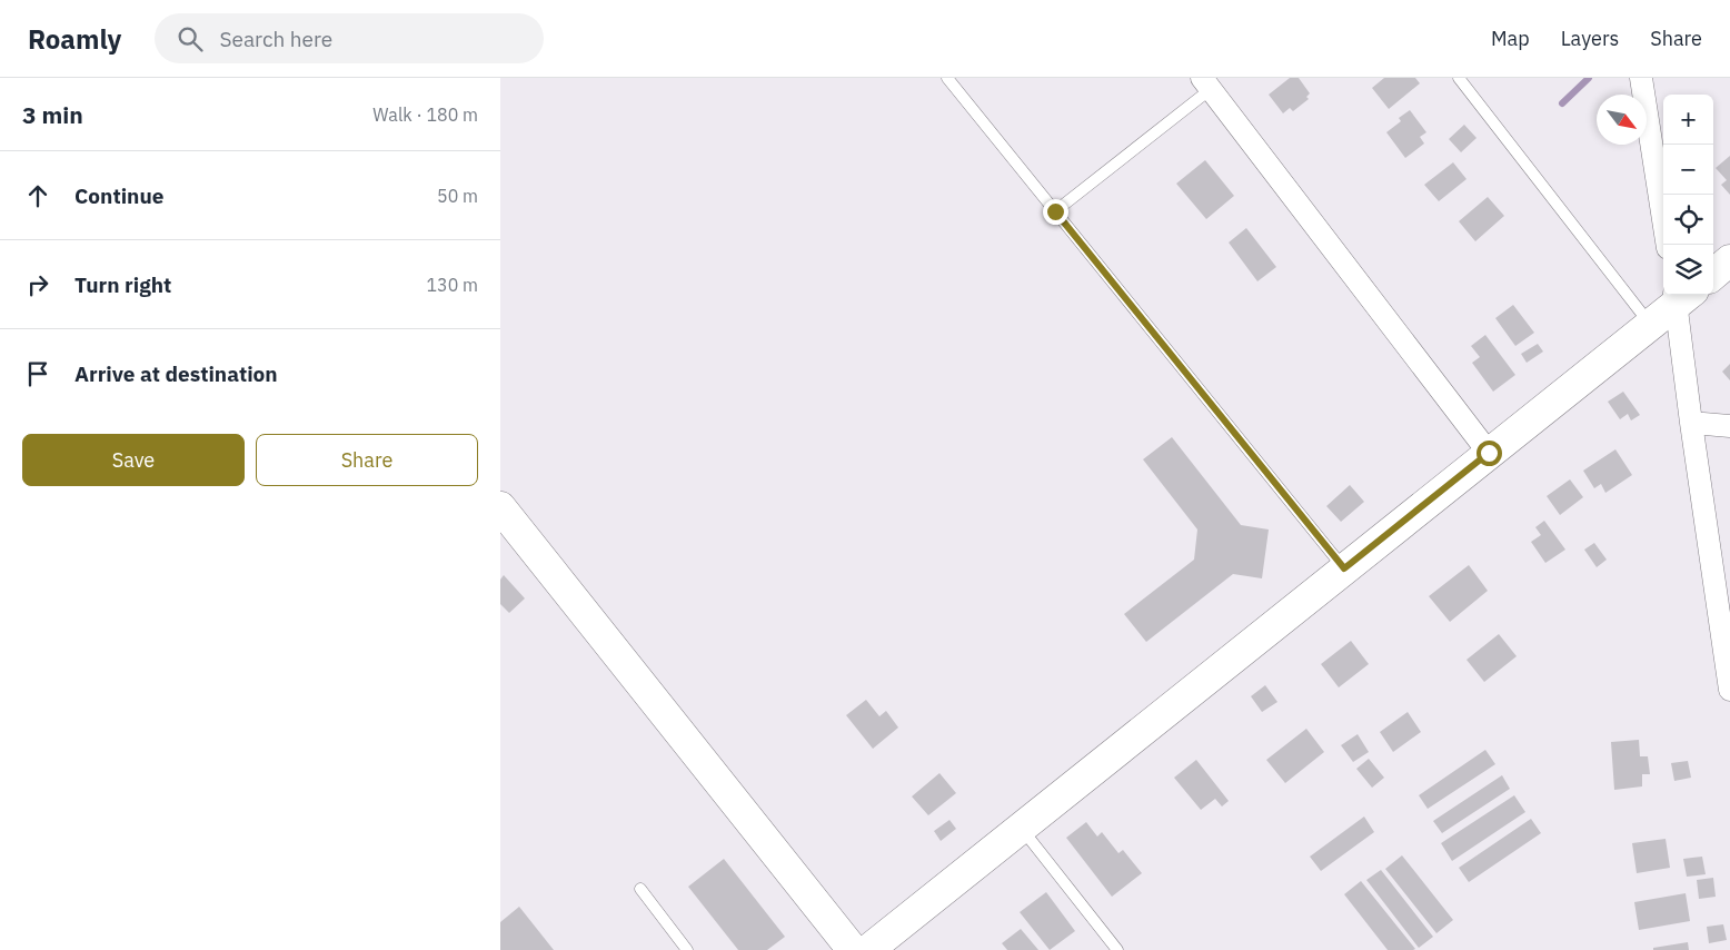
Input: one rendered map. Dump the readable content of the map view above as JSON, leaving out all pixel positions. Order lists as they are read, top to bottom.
{
  "north": "bottom right",
  "page": {
    "header": "Roamly",
    "search": "Search here",
    "nav": ["Map", "Layers", "Share"],
    "heading": ["3 min", "Walk · 180 m"],
    "map_buttons": ["+", "−"],
    "list": [
      ["Continue", "50 m"],
      ["Turn right", "130 m"],
      "Arrive at destination"
    ],
    "buttons": ["Save", "Share"]
  }
}
